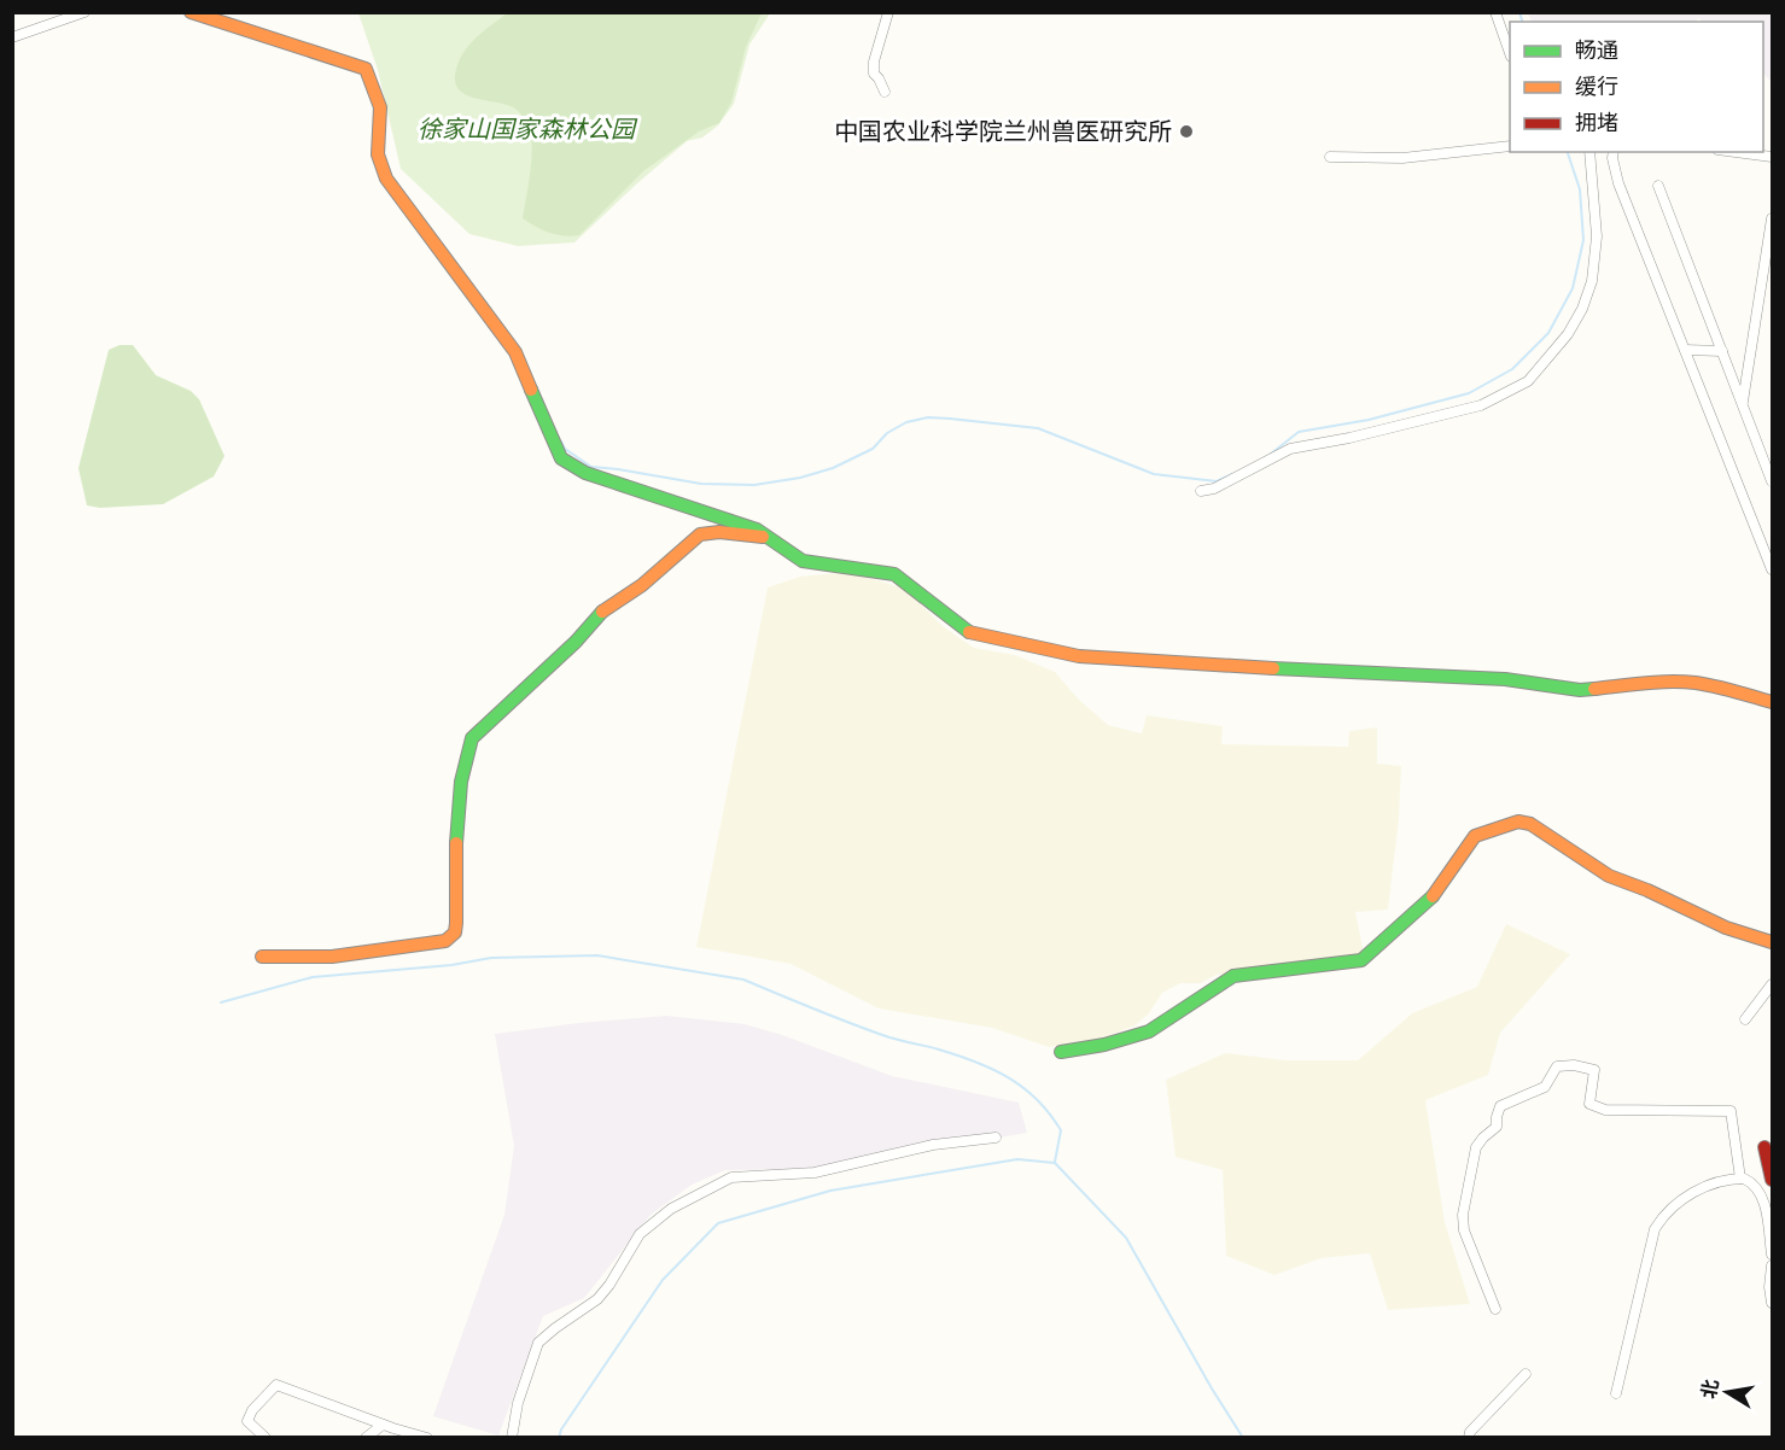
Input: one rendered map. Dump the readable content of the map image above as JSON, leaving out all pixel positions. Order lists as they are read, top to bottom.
{
  "parks": ["徐家山国家森林公园"],
  "places": ["中国农业科学院兰州兽医研究所"],
  "legend": ["畅通", "缓行", "拥堵"],
  "north": "left"
}
